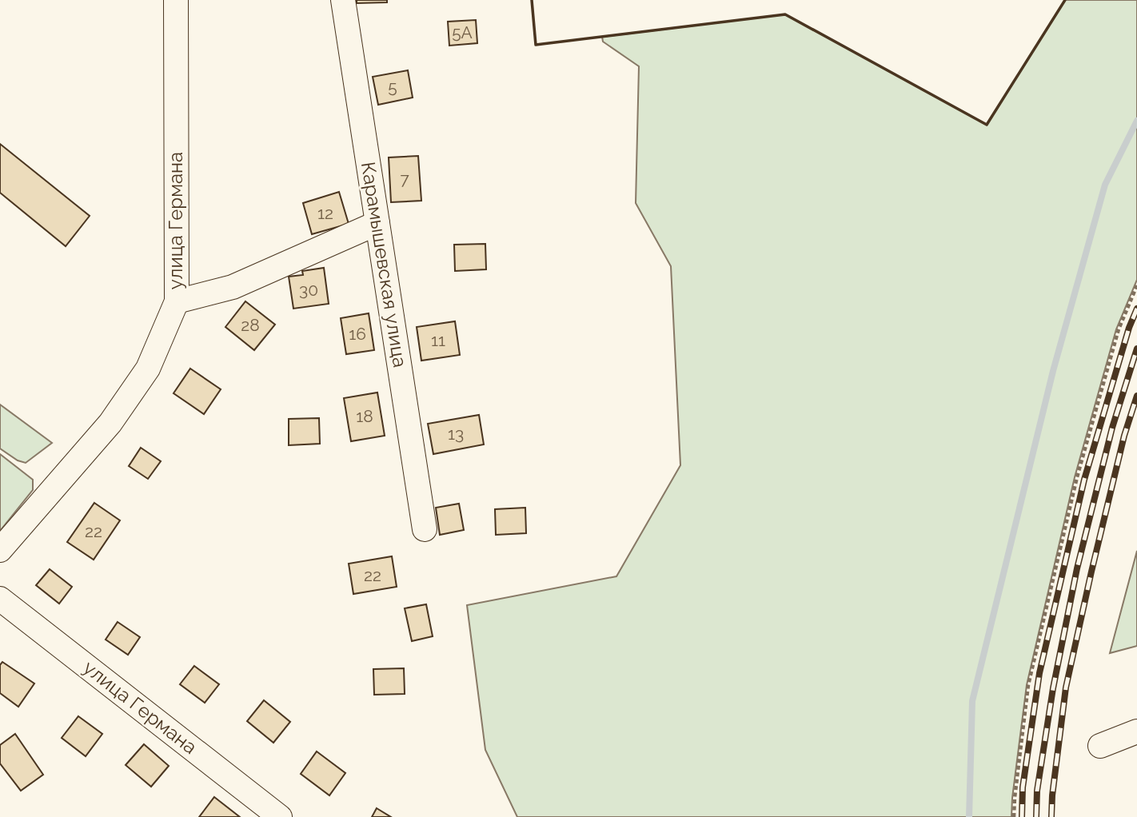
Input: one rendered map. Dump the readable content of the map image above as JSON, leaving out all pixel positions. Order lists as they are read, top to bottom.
{
  "streets": {
    "street": ["улица Германа", "Карамышевская улица"]
  },
  "house_numbers": [
    "5А",
    "5",
    "7",
    "12",
    "30",
    "28",
    "16",
    "11",
    "18",
    "13",
    "22",
    "22"
  ]
}
